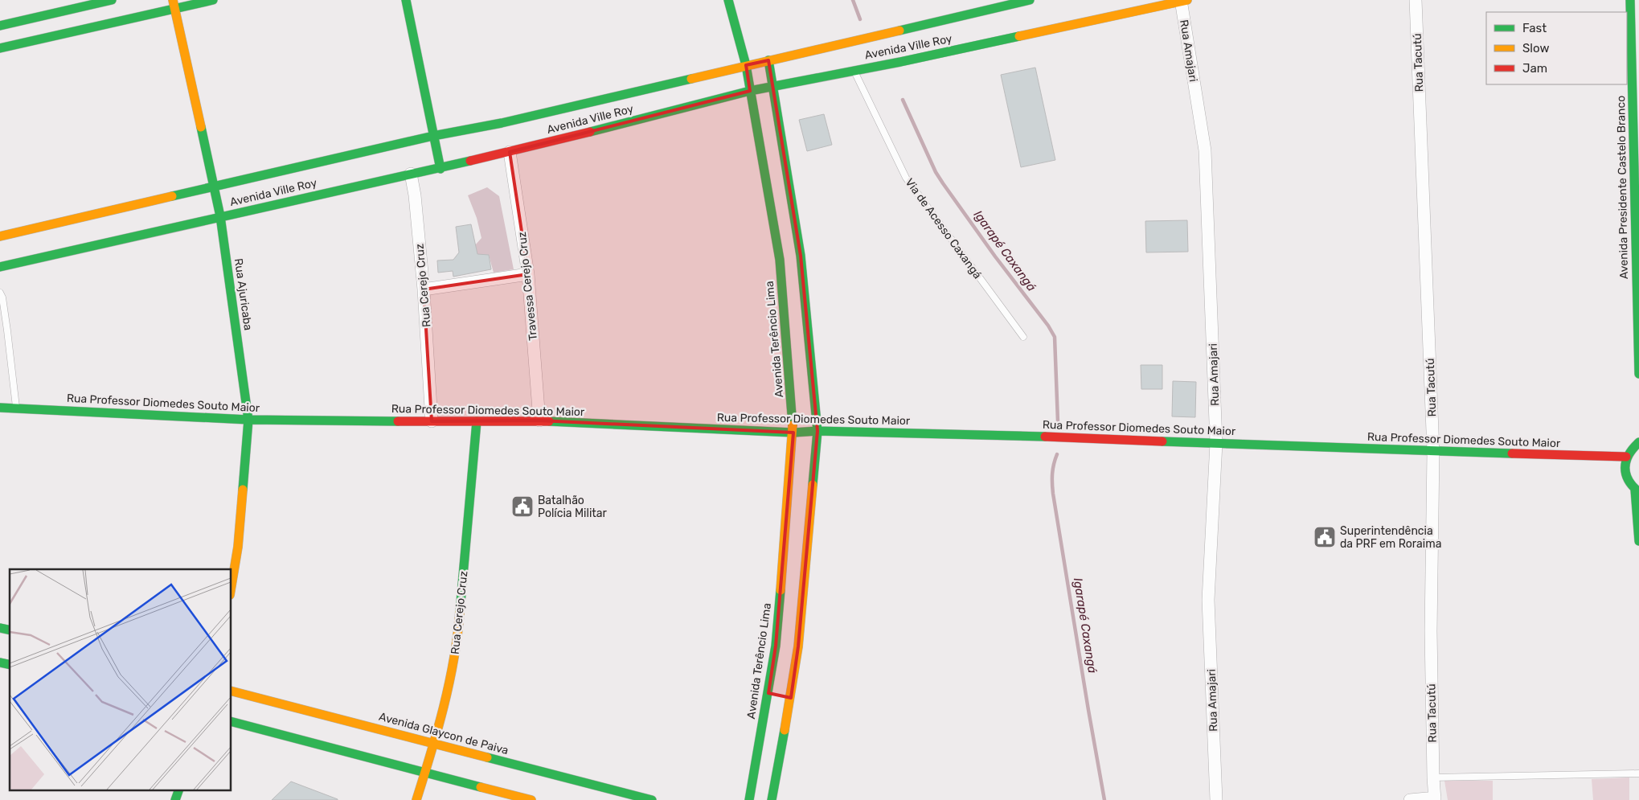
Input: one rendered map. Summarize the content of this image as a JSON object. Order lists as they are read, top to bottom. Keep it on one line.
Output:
{"streets":{"main road":["Avenida Ville Roy","Avenida Presidente Castelo Branco","Rua Cerejo Cruz","Rua Ajuricaba","Avenida Terêncio Lima","Rua Professor Diomedes Souto Maior","Avenida Glaycon de Paiva"],"street":["Rua Amajari","Rua Tacutú","Travessa Cerejo Cruz"],"lane":["Via de Acesso Caxangá"]},"crossings":[["Avenida Ville Roy","Rua Amajari"],["Avenida Ville Roy","Via de Acesso Caxangá"],["Avenida Ville Roy","Rua Cerejo Cruz"],["Avenida Ville Roy","Travessa Cerejo Cruz"],["Avenida Ville Roy","Rua Ajuricaba"],["Avenida Ville Roy","Avenida Terêncio Lima"],["Rua Amajari","Rua Professor Diomedes Souto Maior"],["Rua Tacutú","Rua Professor Diomedes Souto Maior"],["Rua Cerejo Cruz","Rua Professor Diomedes Souto Maior"],["Rua Cerejo Cruz","Avenida Glaycon de Paiva"],["Travessa Cerejo Cruz","Rua Professor Diomedes Souto Maior"],["Rua Ajuricaba","Rua Professor Diomedes Souto Maior"],["Avenida Terêncio Lima","Rua Professor Diomedes Souto Maior"]],"water":["Igarapé Caxangá"],"places":{"public building":["Batalhão Polícia Militar","Superintendência da PRF em Roraima"]},"legend":["Fast","Slow","Jam"]}
